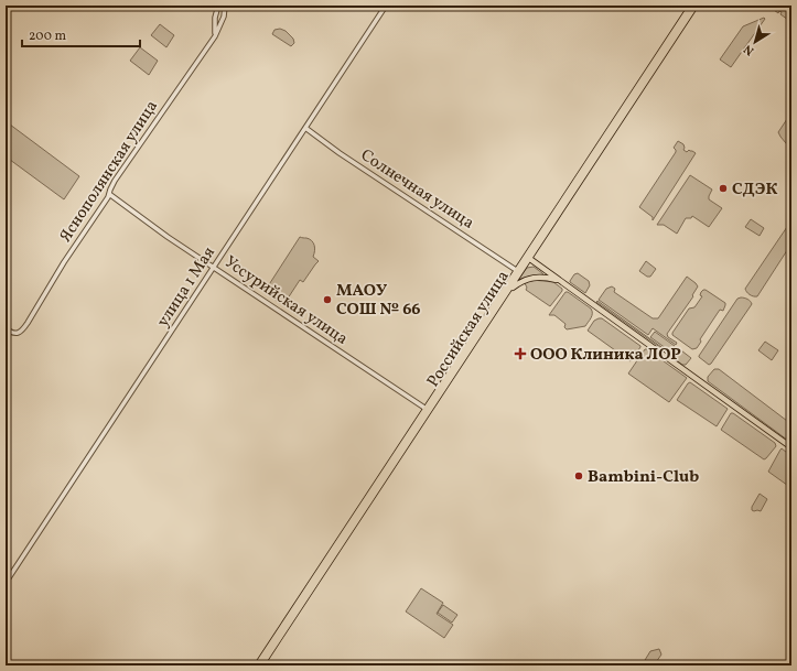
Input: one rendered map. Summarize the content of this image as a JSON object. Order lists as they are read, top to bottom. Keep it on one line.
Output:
{"streets":{"main road":["Российская улица"],"street":["Яснополянская улица","Солнечная улица","улица 1 Мая","Уссурийская улица"]},"crossings":[["Яснополянская улица","Уссурийская улица"],["Солнечная улица","улица 1 Мая"],["Солнечная улица","Российская улица"],["улица 1 Мая","Уссурийская улица"],["Уссурийская улица","Российская улица"]],"places":{"other":["СДЭК","МАОУ СОШ № 66","Bambini-Club"],"health":["ООО Клиника ЛОР"]},"scale_bar":"200 m","north":"bottom left"}
